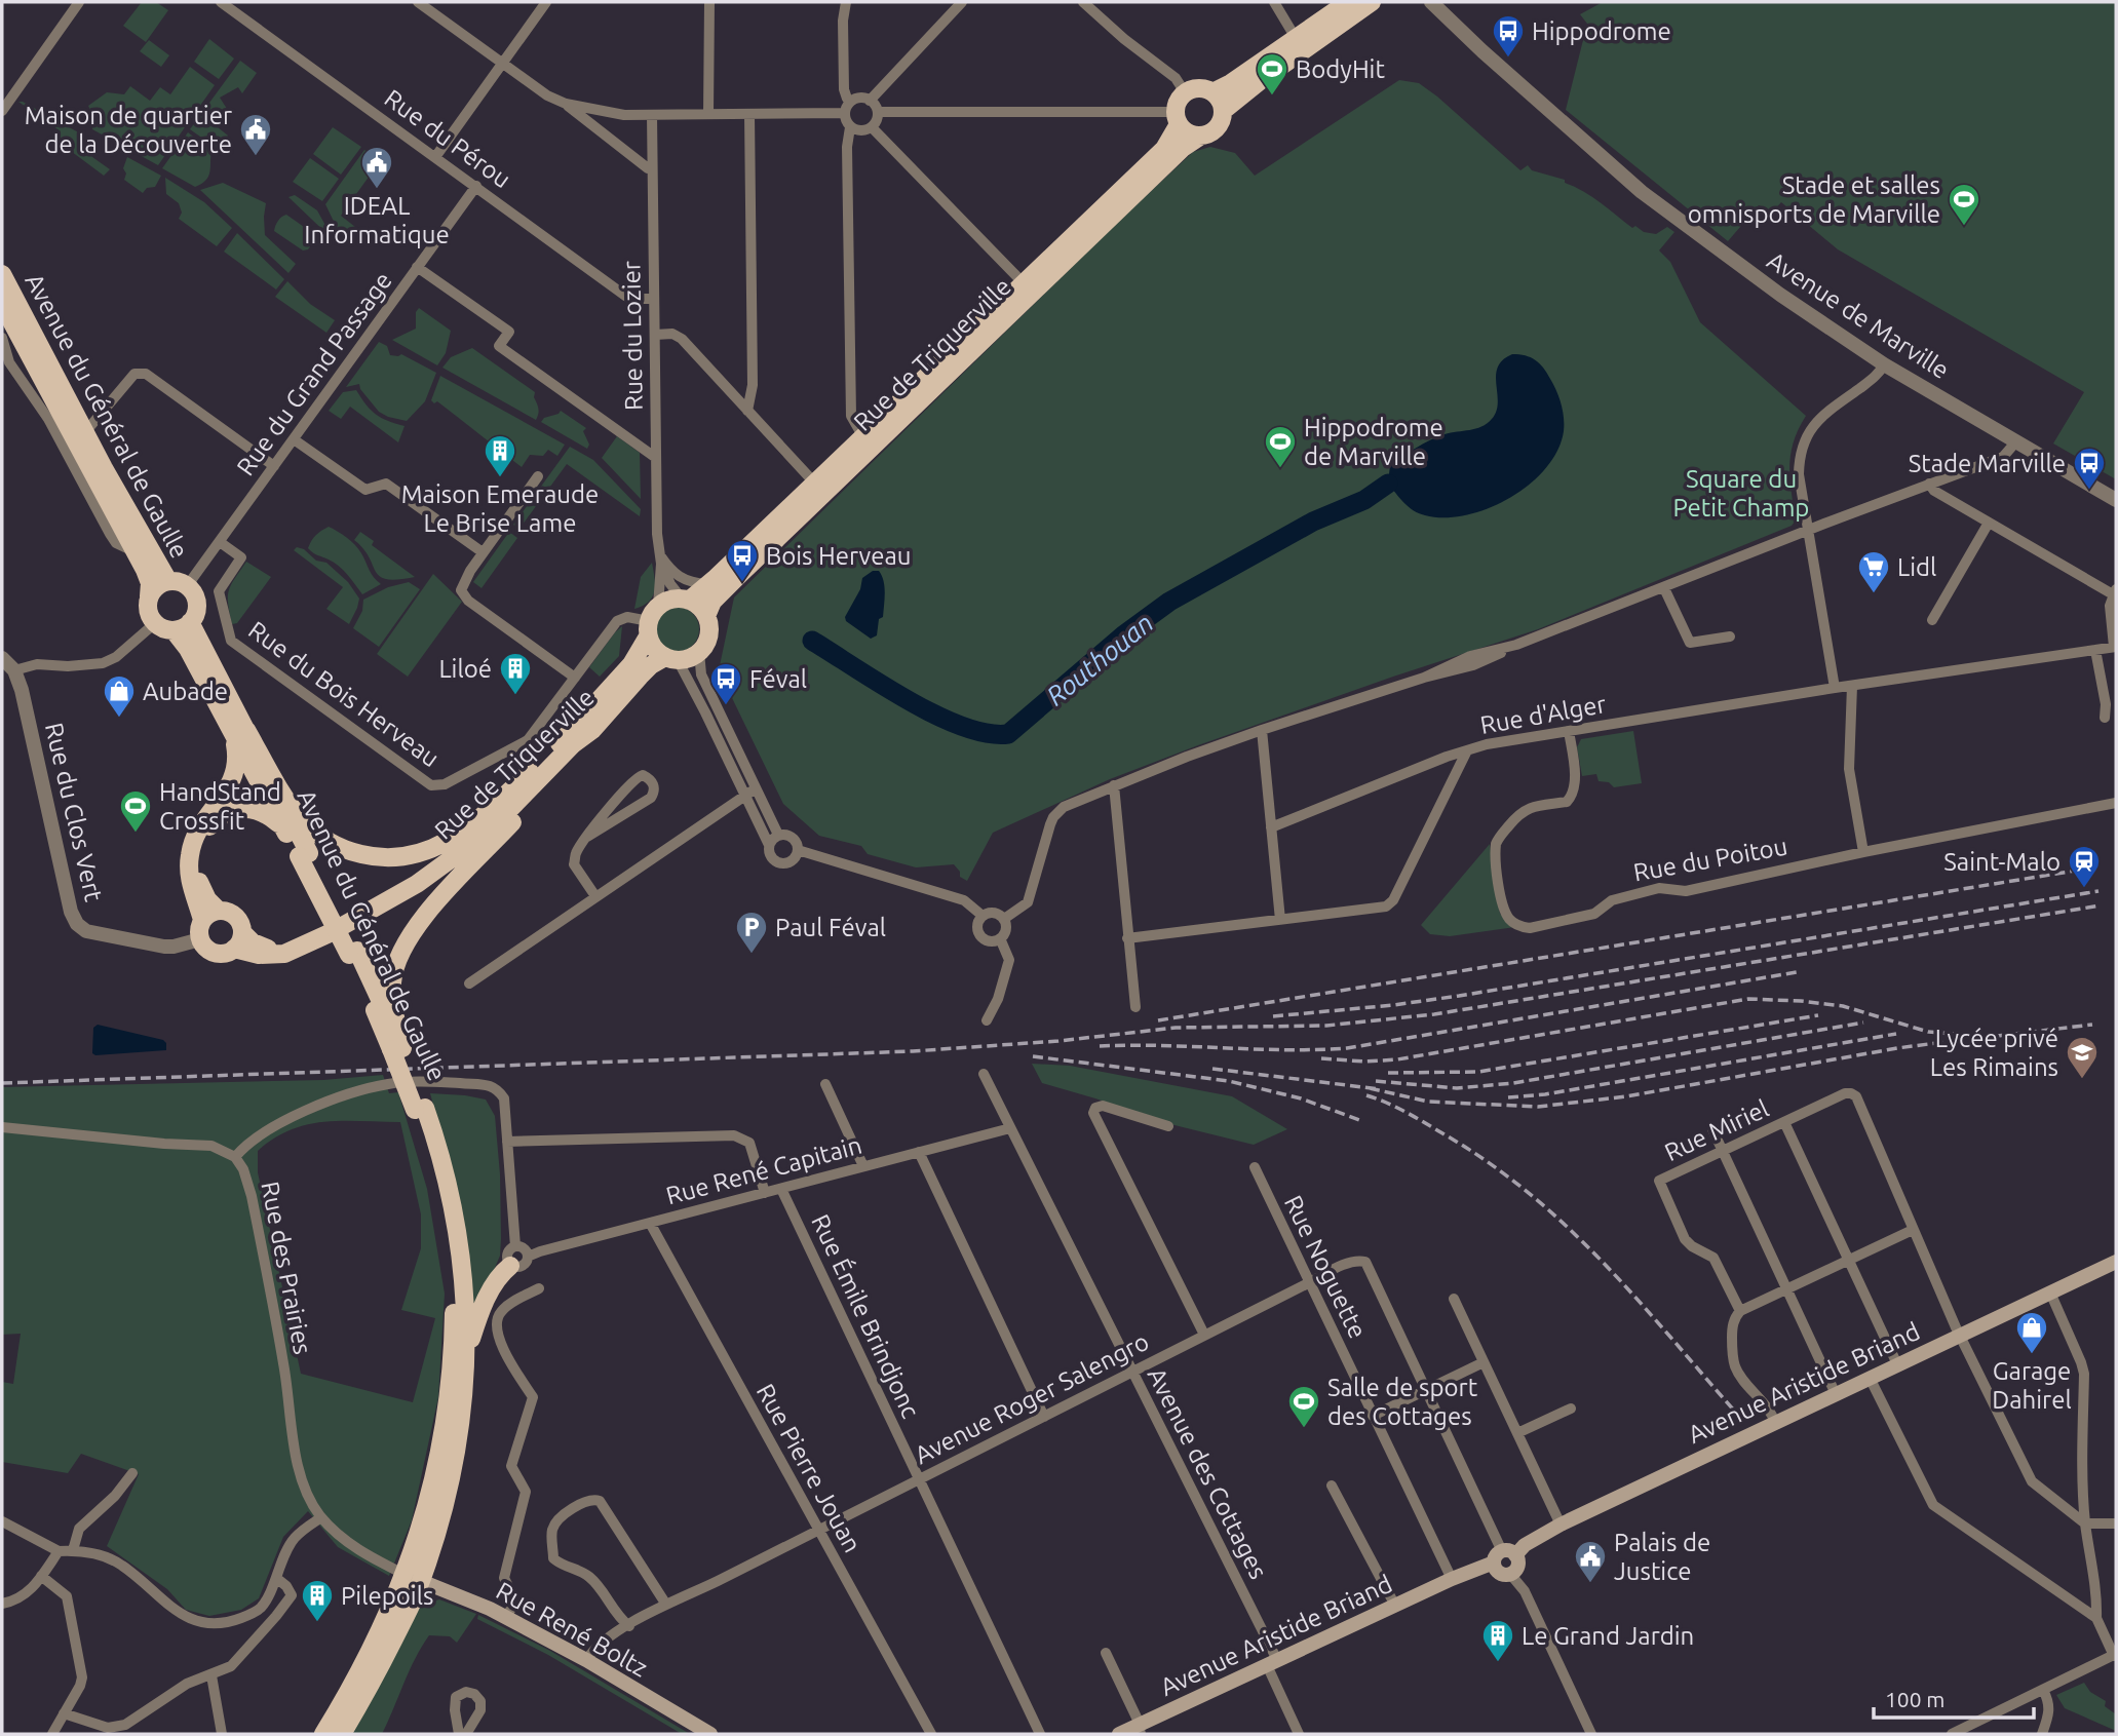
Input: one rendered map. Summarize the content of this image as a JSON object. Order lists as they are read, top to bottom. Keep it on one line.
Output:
{"streets":{"main road":["Rue de Triquerville","Avenue du Général de Gaulle","Avenue Aristide Briand","Rue René Boltz"],"street":["Rue du Pérou","Avenue de Marville","Rue du Lozier","Rue du Grand Passage","Rue du Bois Herveau","Rue d'Alger","Rue du Clos Vert","Rue du Poitou","Rue Miriel","Rue René Capitain","Rue Noguette","Rue des Prairies","Rue Émile Brindjonc","Avenue Roger Salengro","Rue Pierre Jouan","Avenue des Cottages"]},"crossings":[["Rue du Pérou","Rue du Lozier"],["Rue du Pérou","Rue du Grand Passage"],["Rue du Lozier","Rue de Triquerville"],["Rue du Lozier","Rue du Bois Herveau"],["Rue de Triquerville","Rue du Bois Herveau"],["Rue de Triquerville","Rue du Clos Vert"],["Rue du Grand Passage","Avenue du Général de Gaulle"],["Rue du Grand Passage","Rue du Bois Herveau"],["Avenue du Général de Gaulle","Rue des Prairies"],["Avenue du Général de Gaulle","Rue René Boltz"],["Rue d'Alger","Rue du Poitou"],["Rue René Capitain","Rue Émile Brindjonc"],["Rue René Capitain","Rue Pierre Jouan"],["Rue René Capitain","Avenue des Cottages"],["Rue Noguette","Avenue Aristide Briand"],["Rue Noguette","Avenue Roger Salengro"],["Rue des Prairies","Rue René Boltz"],["Rue Émile Brindjonc","Avenue Roger Salengro"],["Avenue Aristide Briand","Avenue des Cottages"],["Avenue Roger Salengro","Rue Pierre Jouan"],["Avenue Roger Salengro","Avenue des Cottages"],["Avenue Roger Salengro","Rue René Boltz"]],"water":["Routhouan"],"parks":["Square du Petit Champ"],"places":{"bus stop":["Hippodrome","Stade Marville","Bois Herveau","Féval"],"sports":["BodyHit","Stade et salles omnisports de Marville","Hippodrome de Marville","HandStand Crossfit","Salle de sport des Cottages"],"public building":["Maison de quartier de la Découverte","IDEAL Informatique","Palais de Justice"],"building":["Maison Emeraude Le Brise Lame","Liloé","Pilepoils","Le Grand Jardin"],"supermarket":["Lidl"],"shop":["Aubade","Garage Dahirel"],"station":["Saint-Malo"],"parking":["Paul Féval"],"school or university":["Lycée privé Les Rimains"]},"scale_bar":"100 m"}
